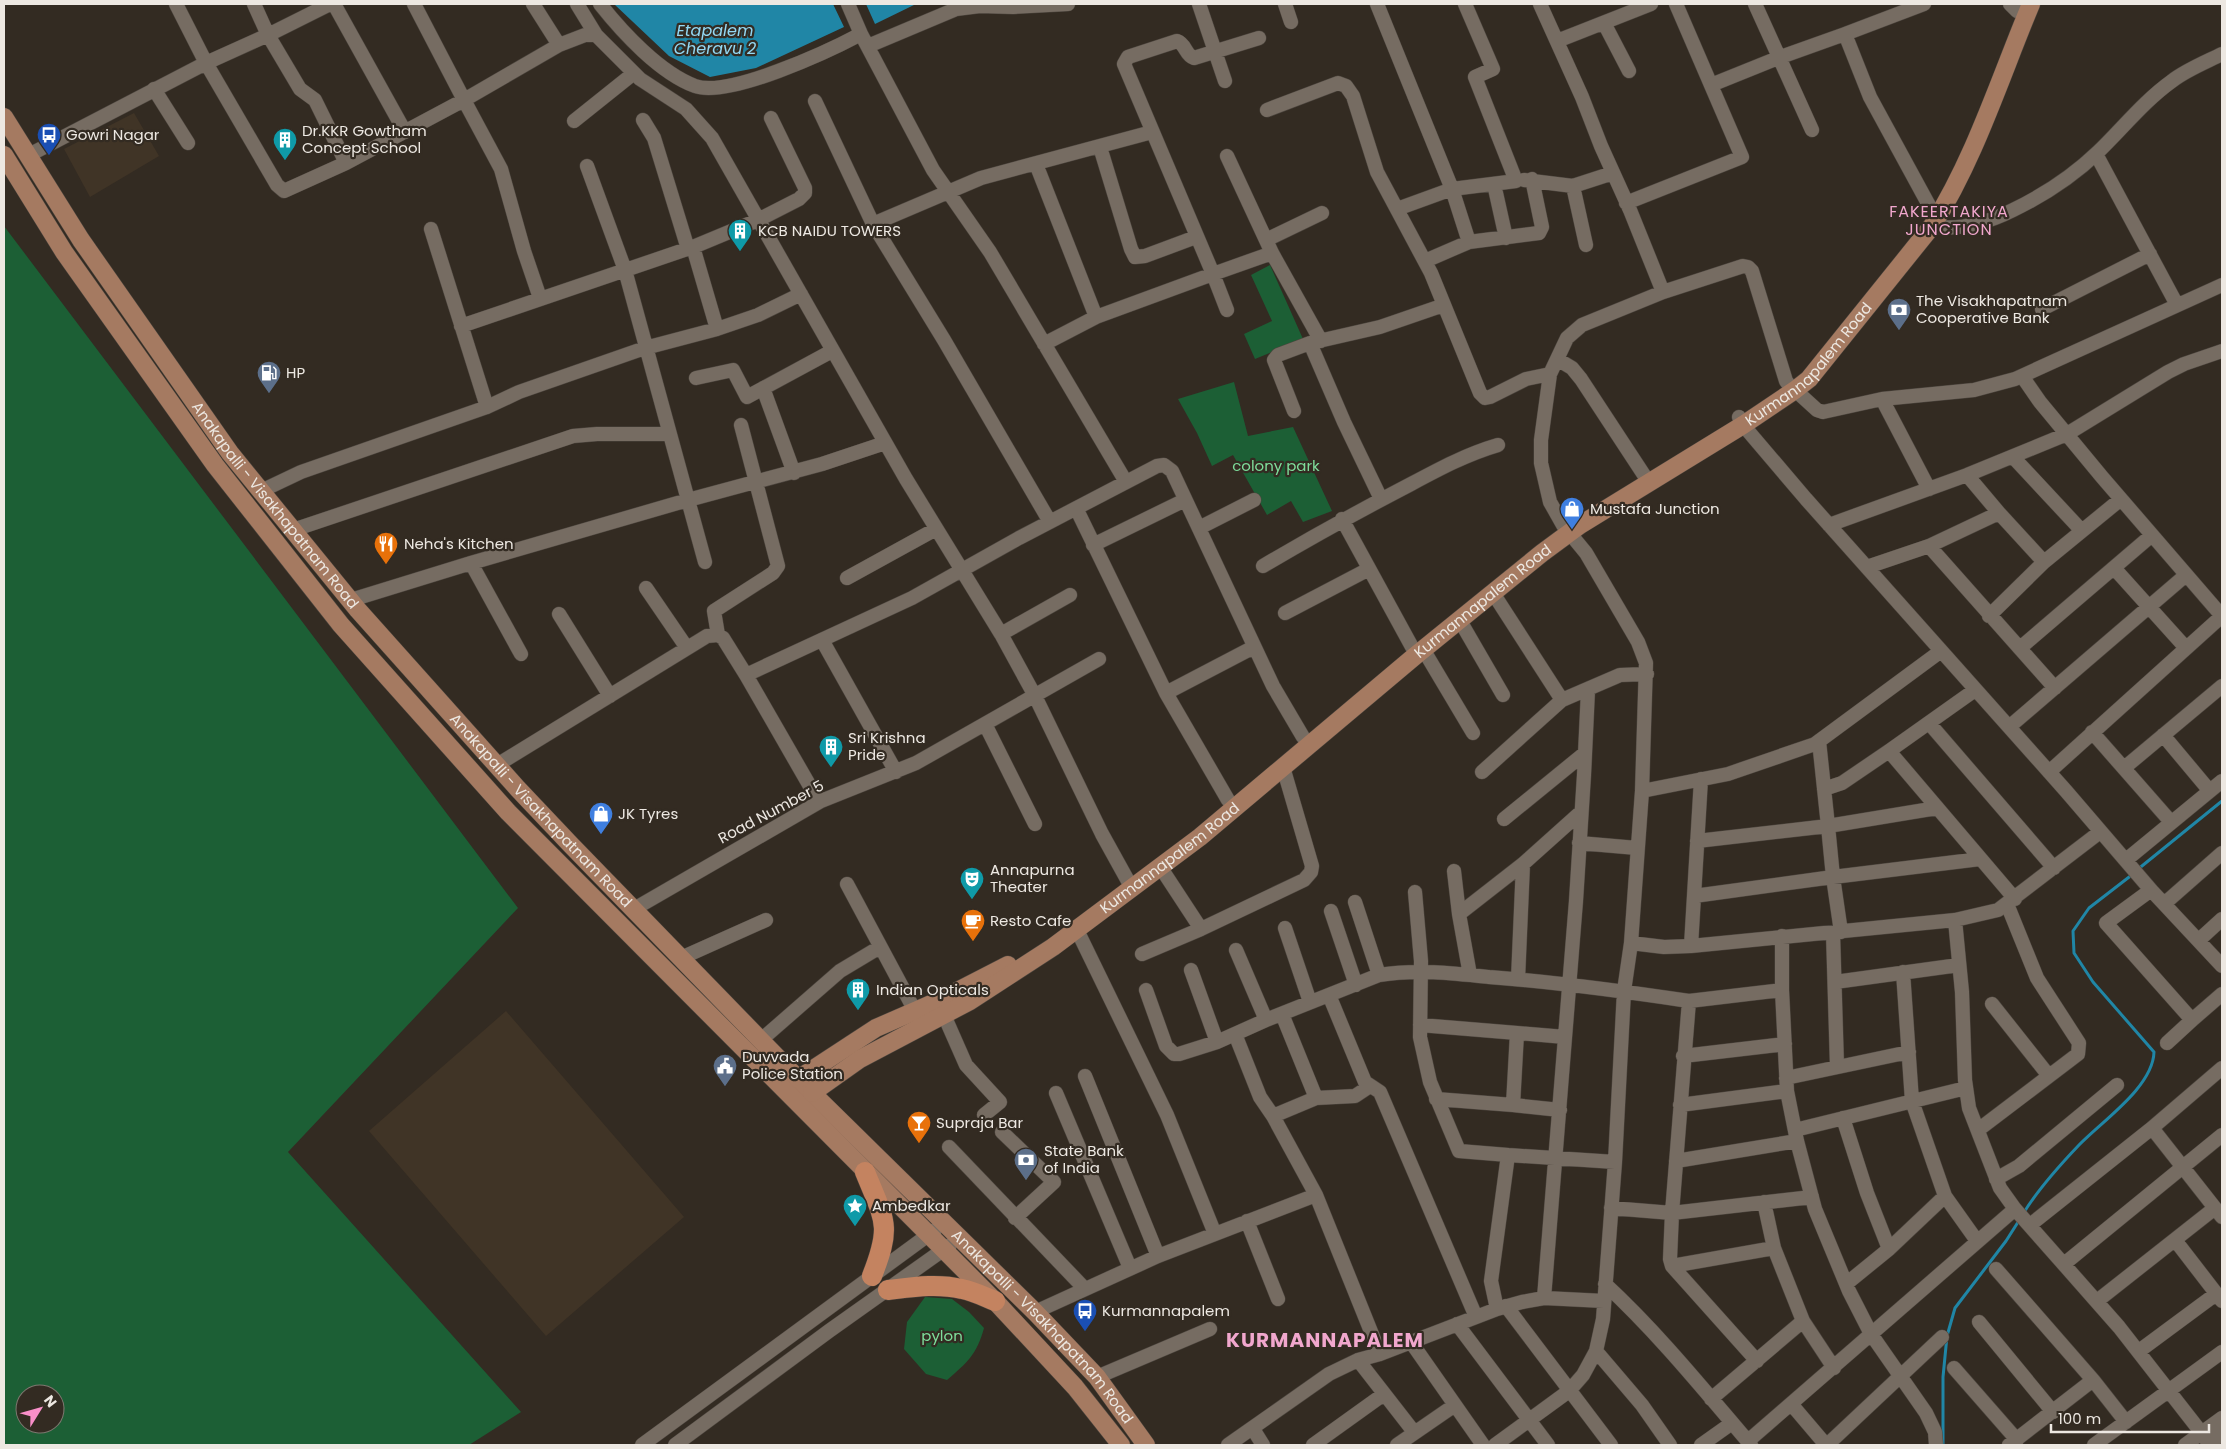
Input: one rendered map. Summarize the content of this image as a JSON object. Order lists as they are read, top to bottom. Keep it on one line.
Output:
{"streets":{"main road":["Kurmannapalem Road","Anakapalli - Visakhapatnam Road"],"street":["Road Number 5"]},"crossings":[["Kurmannapalem Road","Anakapalli - Visakhapatnam Road"],["Anakapalli - Visakhapatnam Road","Road Number 5"]],"districts":["FAKEERTAKIYA JUNCTION","KURMANNAPALEM"],"water":["Etapalem Cheravu 2"],"parks":["colony park","pylon"],"places":{"bus stop":["Gowri Nagar","Kurmannapalem"],"building":["Dr.KKR Gowtham Concept School","KCB NAIDU TOWERS","Sri Krishna Pride","Indian Opticals"],"bank":["The Visakhapatnam Cooperative Bank","State Bank of India"],"fuel station":["HP"],"shop":["Mustafa Junction","JK Tyres"],"restaurant":["Neha's Kitchen"],"theatre":["Annapurna Theater"],"cafe":["Resto Cafe"],"public building":["Duvvada Police Station"],"bar":["Supraja Bar"],"place":["Ambedkar"]},"scale_bar":"100 m","north":"top right"}
